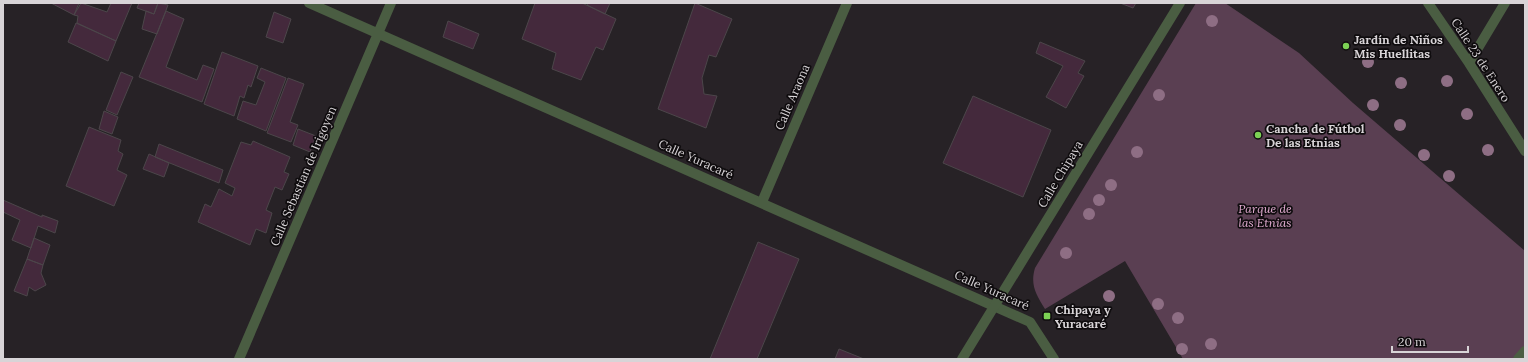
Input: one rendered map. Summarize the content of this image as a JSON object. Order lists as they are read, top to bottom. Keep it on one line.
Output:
{"streets":{"street":["Calle 23 de Enero","Calle Araona","Calle Yuracaré","Calle Chipaya","Calle Sebastian de Irigoyen"]},"crossings":[["Calle Araona","Calle Yuracaré"],["Calle Yuracaré","Calle Chipaya"],["Calle Yuracaré","Calle Sebastian de Irigoyen"]],"parks":["Parque de las Etnias"],"places":{"other":["Jardín de Niños Mis Huellitas","Cancha de Fútbol De las Etnias"],"transit":["Chipaya y Yuracaré"]},"scale_bar":"20 m"}
